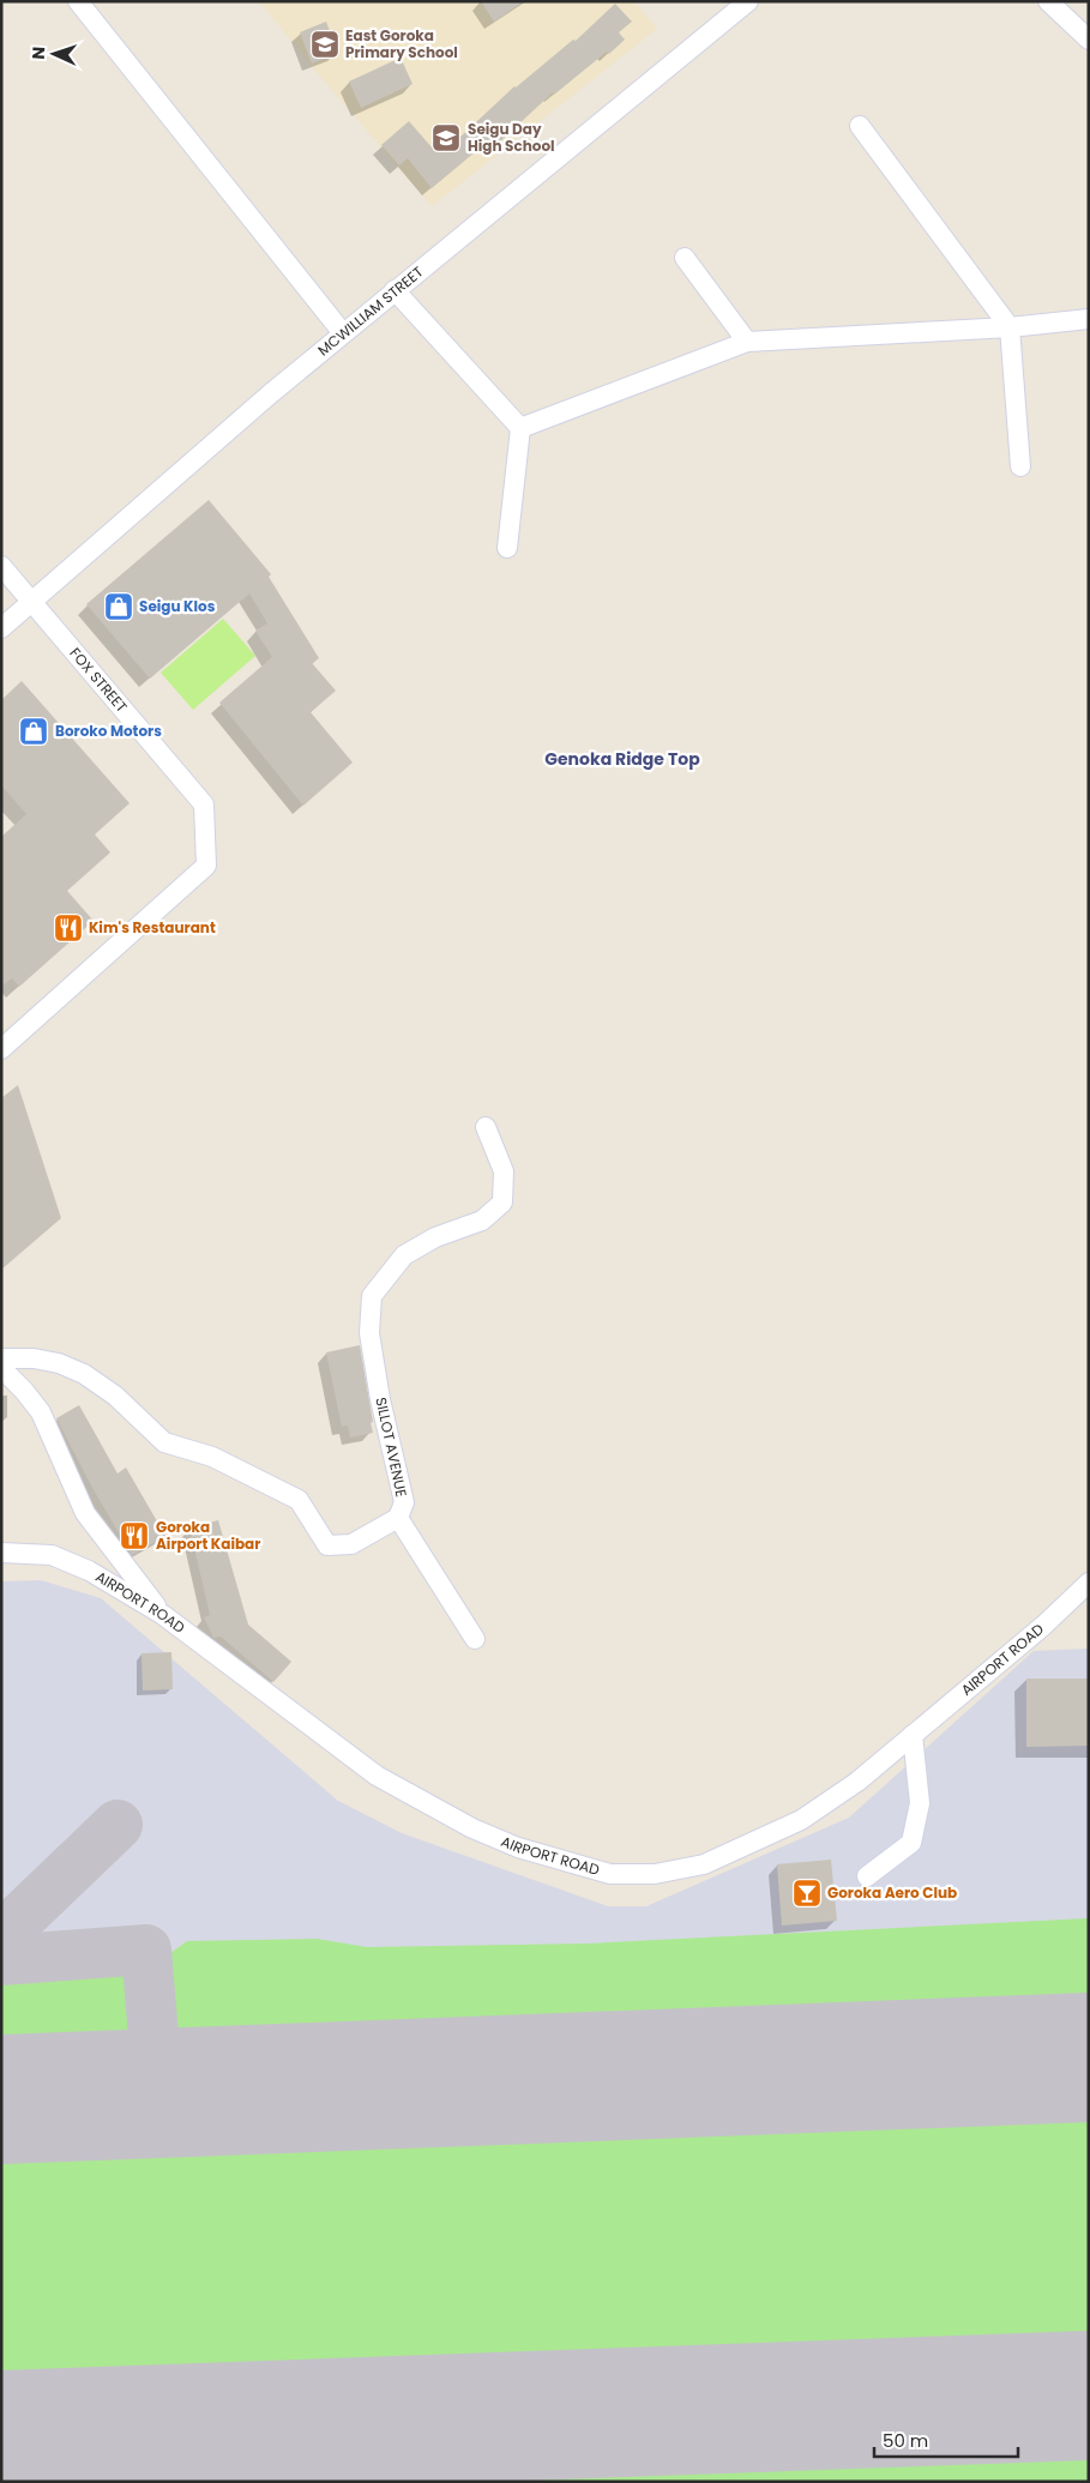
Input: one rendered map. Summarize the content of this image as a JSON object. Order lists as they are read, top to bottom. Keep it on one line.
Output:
{"streets":{"street":["MCWILLIAM STREET","FOX STREET","SILLOT AVENUE","AIRPORT ROAD"]},"crossings":[["MCWILLIAM STREET","FOX STREET"]],"districts":["Genoka Ridge Top"],"places":{"school or university":["East Goroka Primary School","Seigu Day High School"],"shop":["Seigu Klos","Boroko Motors"],"restaurant":["Kim's Restaurant","Goroka Airport Kaibar"],"bar":["Goroka Aero Club"]},"scale_bar":"50 m","north":"left"}
